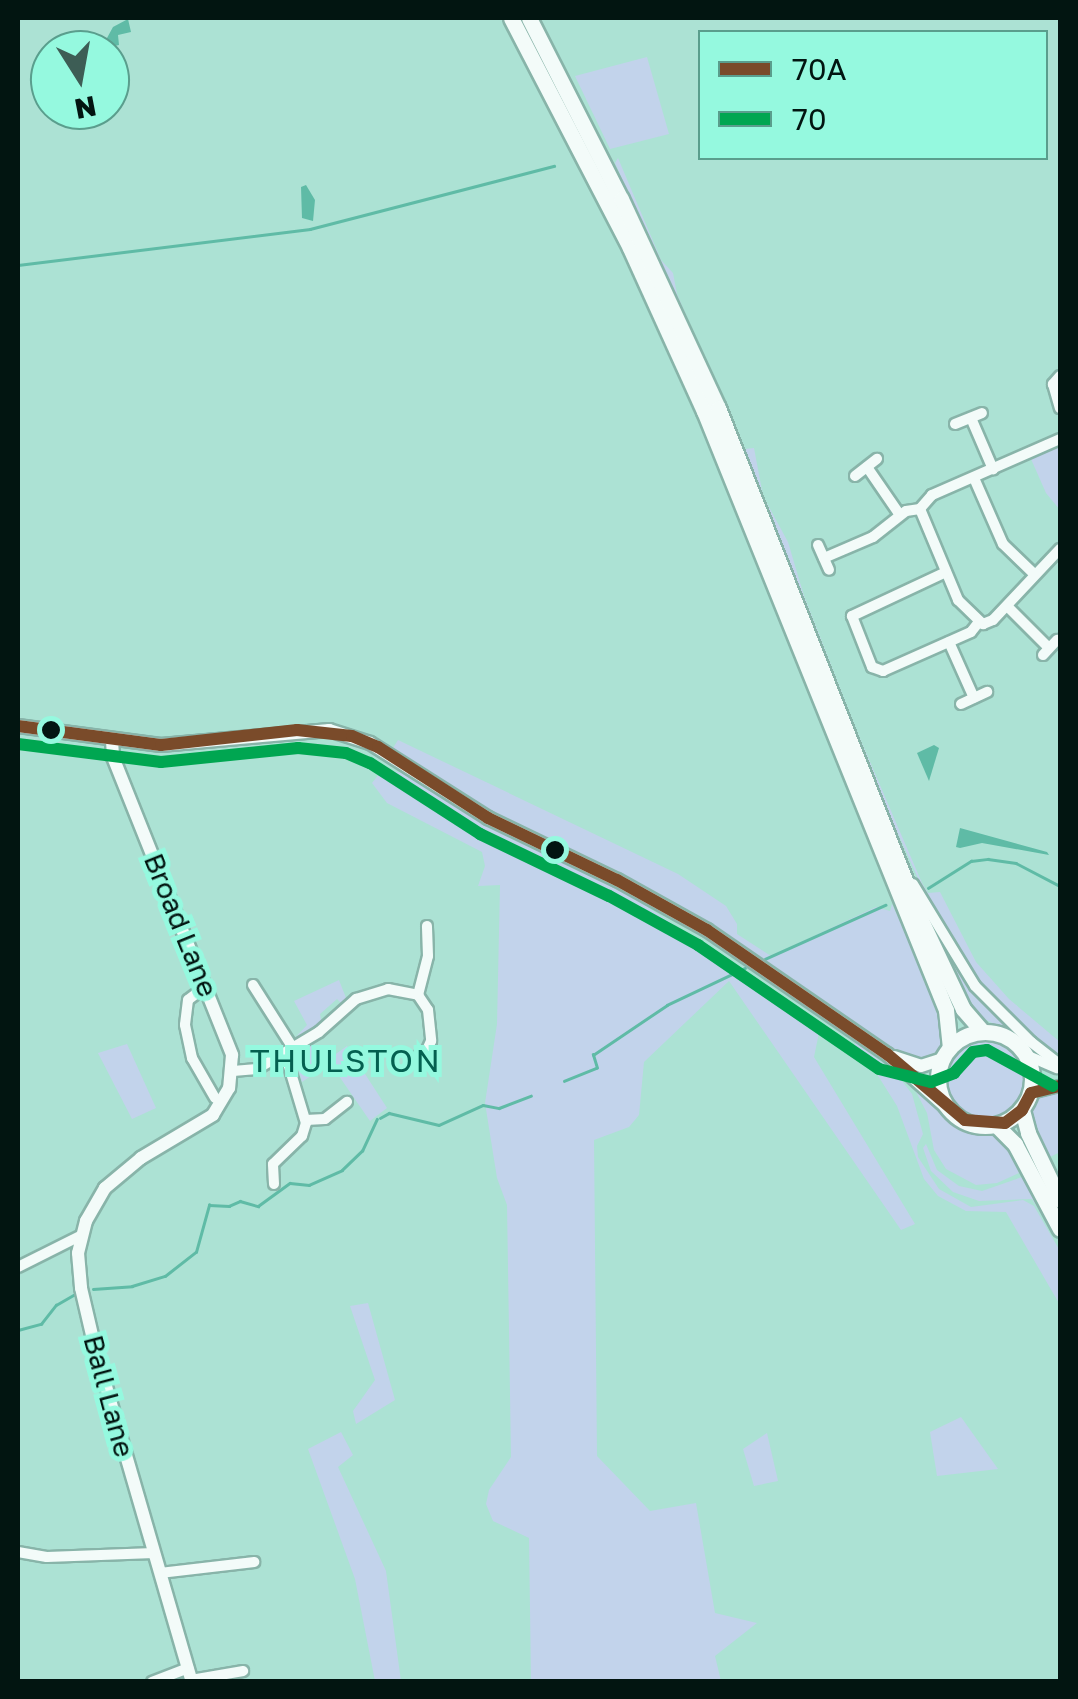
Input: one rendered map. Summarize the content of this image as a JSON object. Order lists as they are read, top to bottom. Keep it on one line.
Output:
{"streets":{"main road":["Broad Lane","Ball Lane"]},"districts":["THULSTON"],"lines":["transit line 70A","transit line 70"],"legend":["70A","70"],"north":"bottom"}
